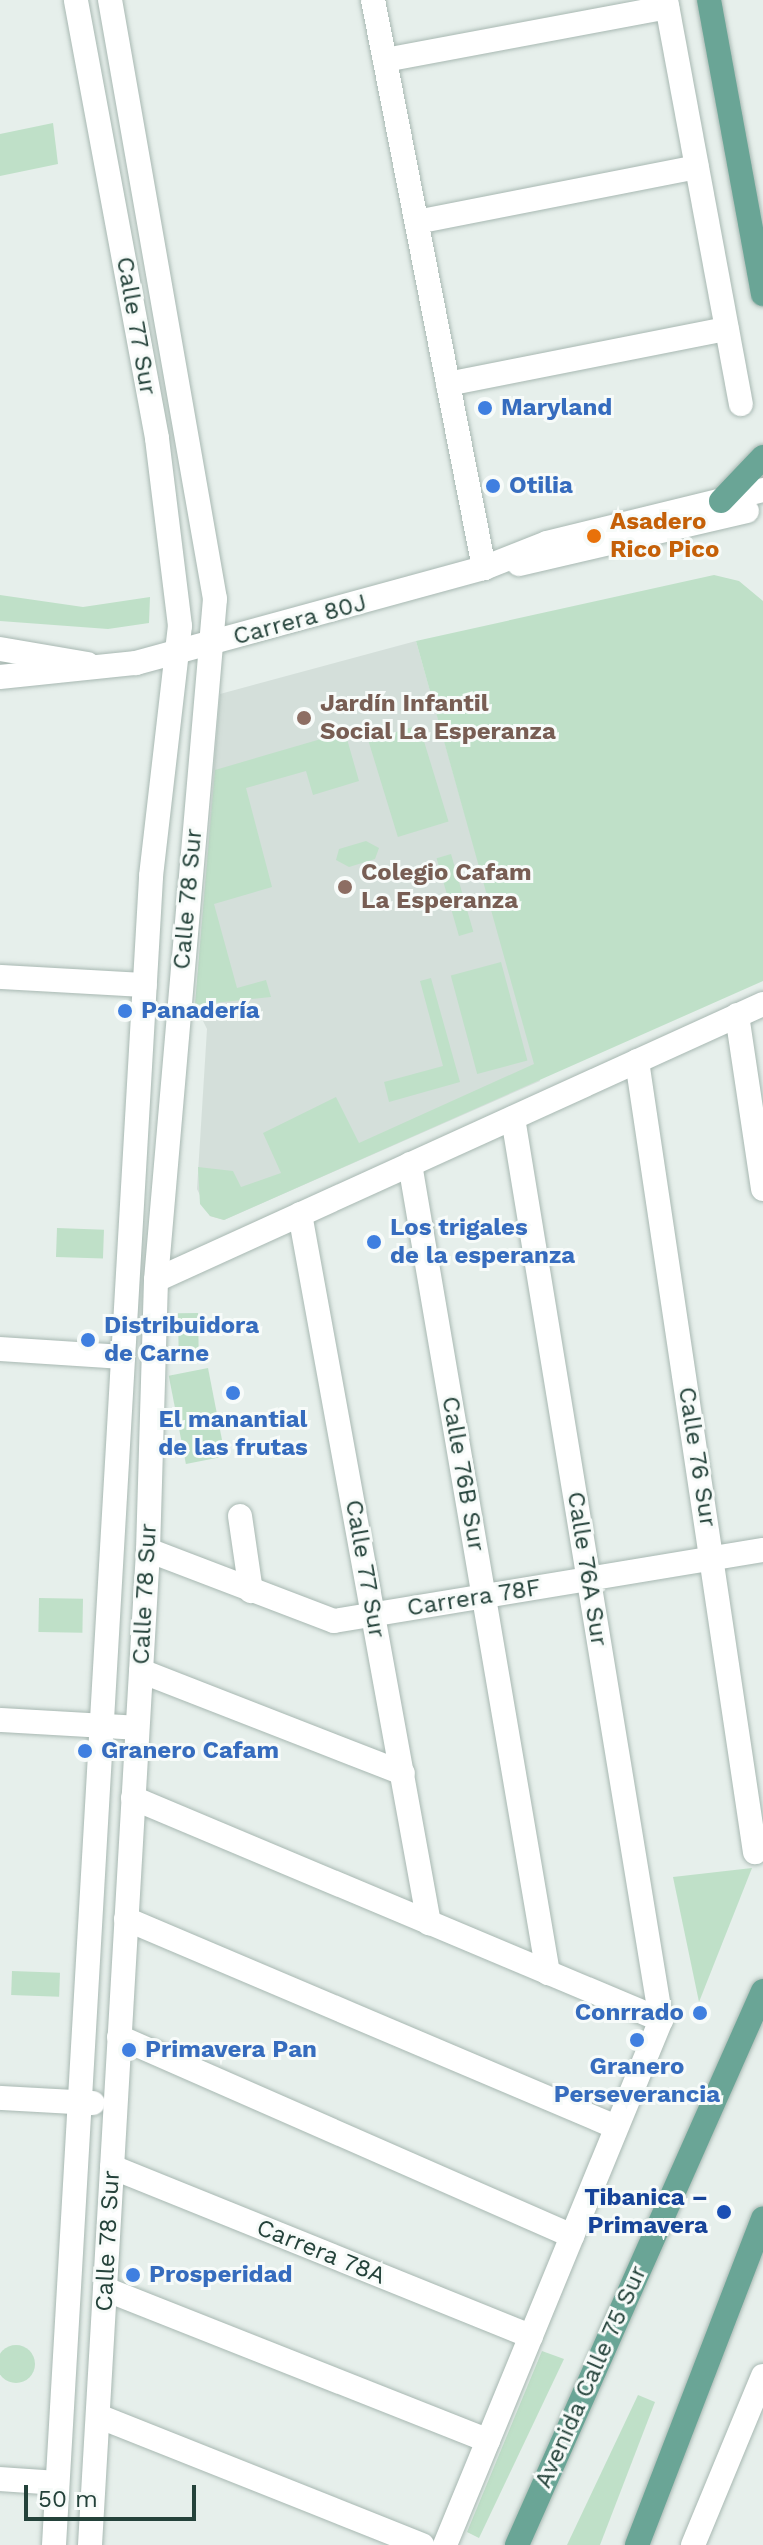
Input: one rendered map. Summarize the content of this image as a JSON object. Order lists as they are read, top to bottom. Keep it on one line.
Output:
{"streets":{"main road":["Avenida Calle 75 Sur"],"street":["Calle 77 Sur","Carrera 80J","Calle 78 Sur","Calle 76 Sur","Calle 76B Sur","Calle 76A Sur","Carrera 78F","Carrera 78A"]},"crossings":[["Calle 77 Sur","Carrera 80J"],["Calle 77 Sur","Calle 78 Sur"],["Calle 77 Sur","Carrera 78F"],["Carrera 80J","Calle 78 Sur"],["Calle 78 Sur","Carrera 78F"],["Calle 78 Sur","Carrera 78A"],["Calle 76 Sur","Carrera 78F"],["Calle 76B Sur","Carrera 78F"],["Calle 76A Sur","Carrera 78F"]],"places":["Maryland","Otilia","Asadero Rico Pico","Jardín Infantil Social La Esperanza","Colegio Cafam La Esperanza","Panadería","Los trigales de la esperanza","Distribuidora de Carne","El manantial de las frutas","Granero Cafam","Conrrado","Granero Perseverancia","Primavera Pan","Tibanica – Primavera","Prosperidad"],"scale_bar":"50 m"}
